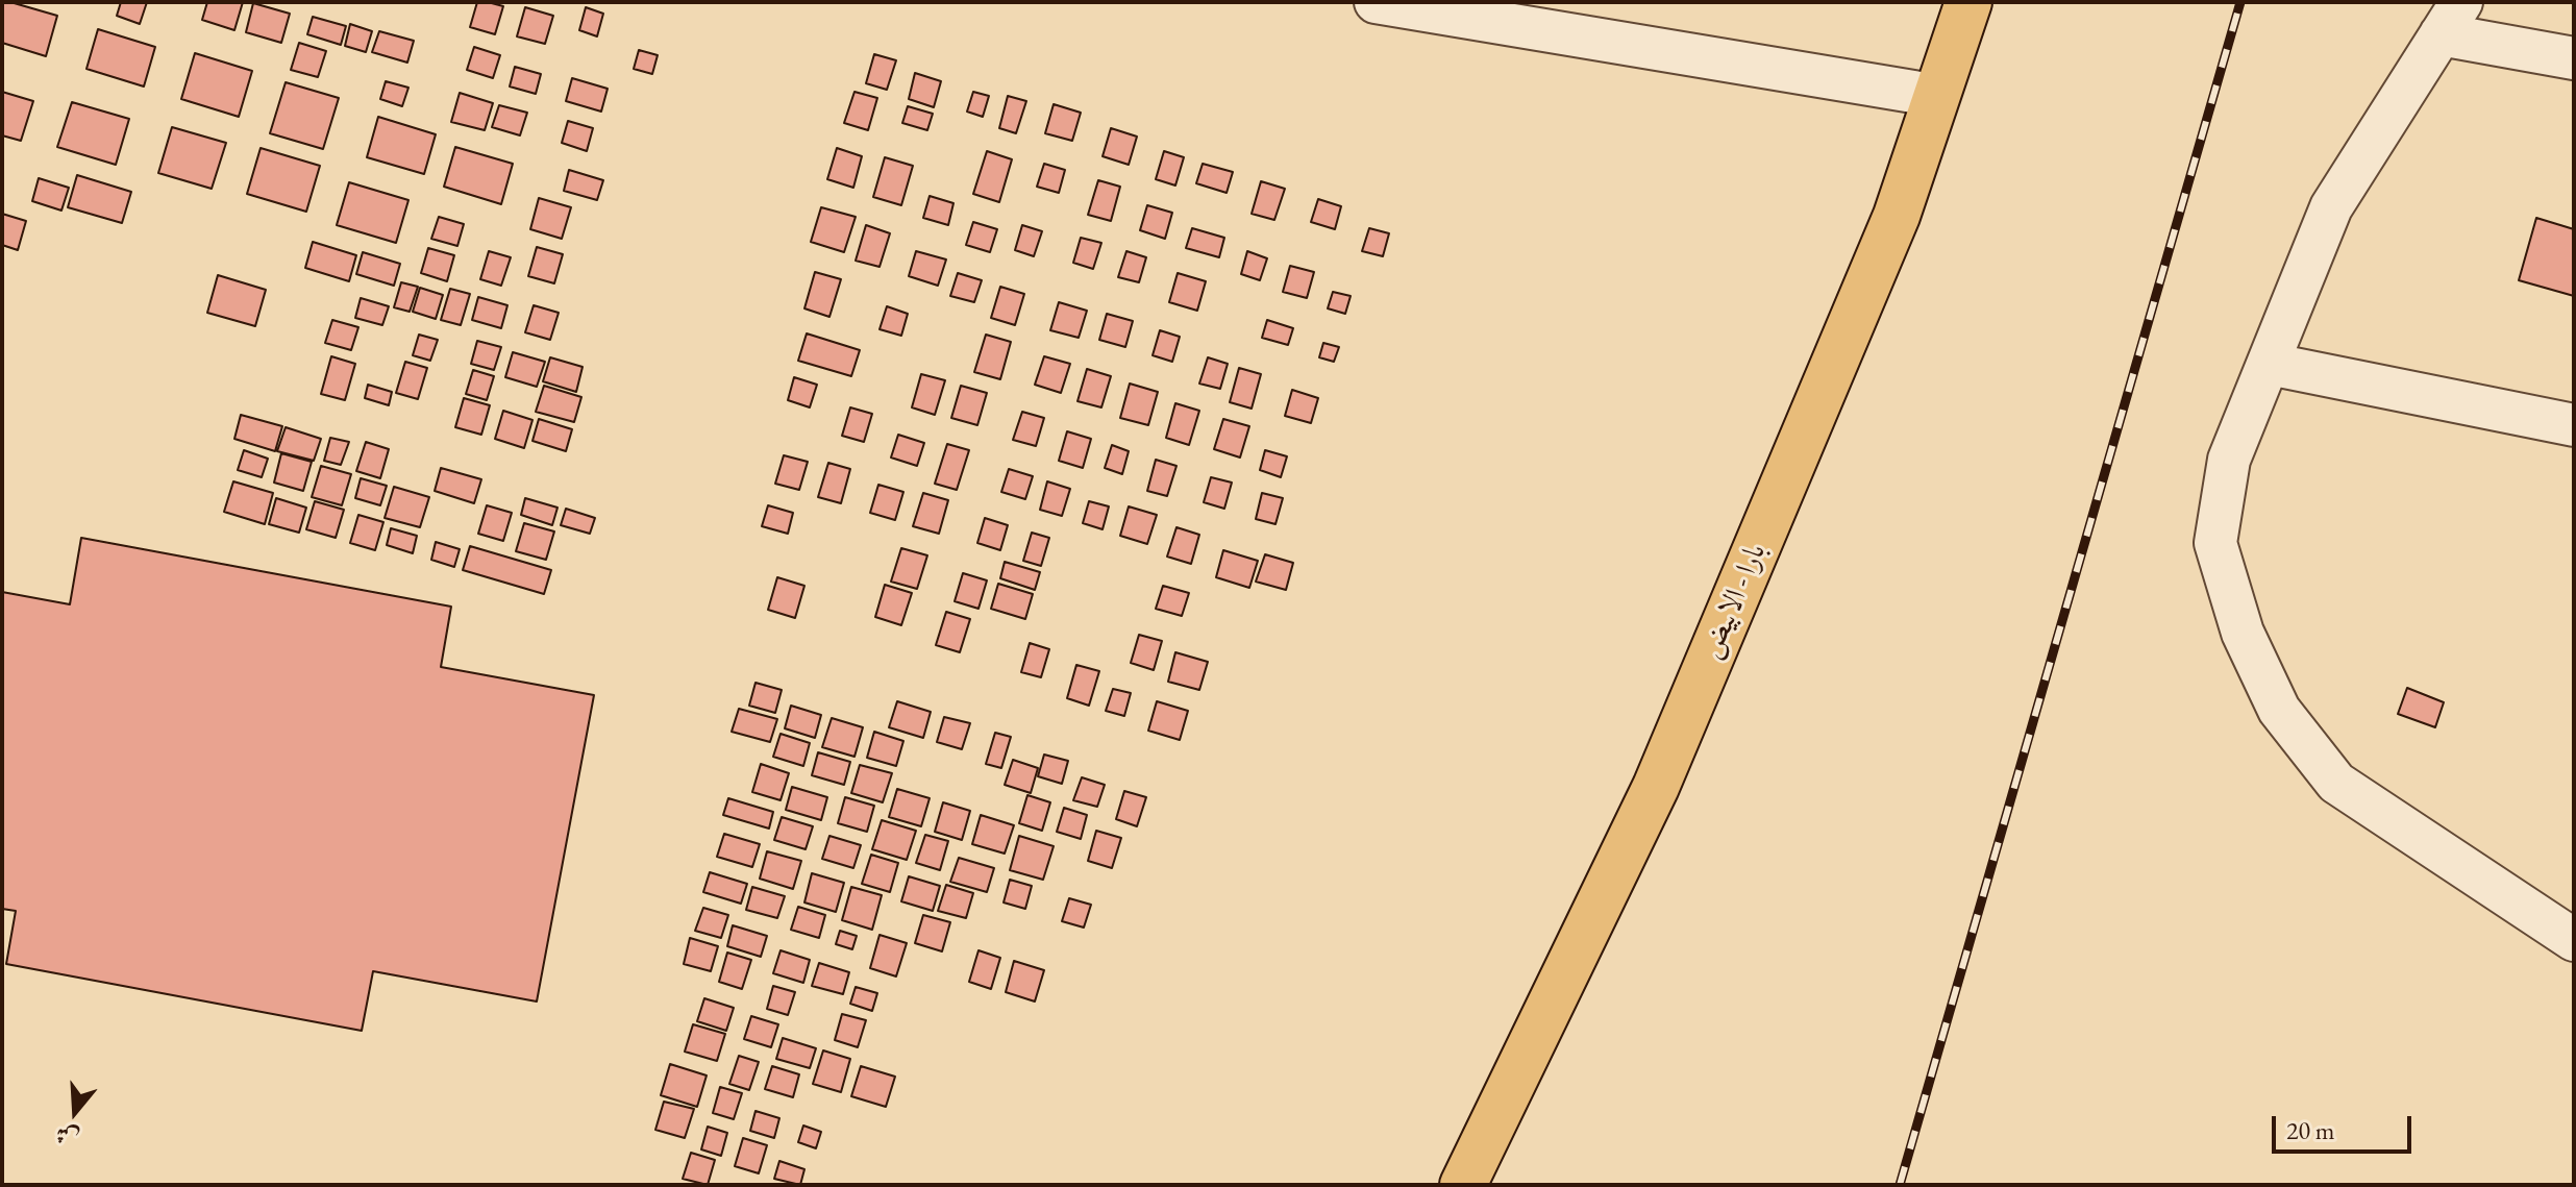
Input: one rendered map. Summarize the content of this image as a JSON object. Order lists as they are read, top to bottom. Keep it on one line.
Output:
{"streets":{"main road":["بارا - الابيض"]},"scale_bar":"20 m","north":"bottom"}
